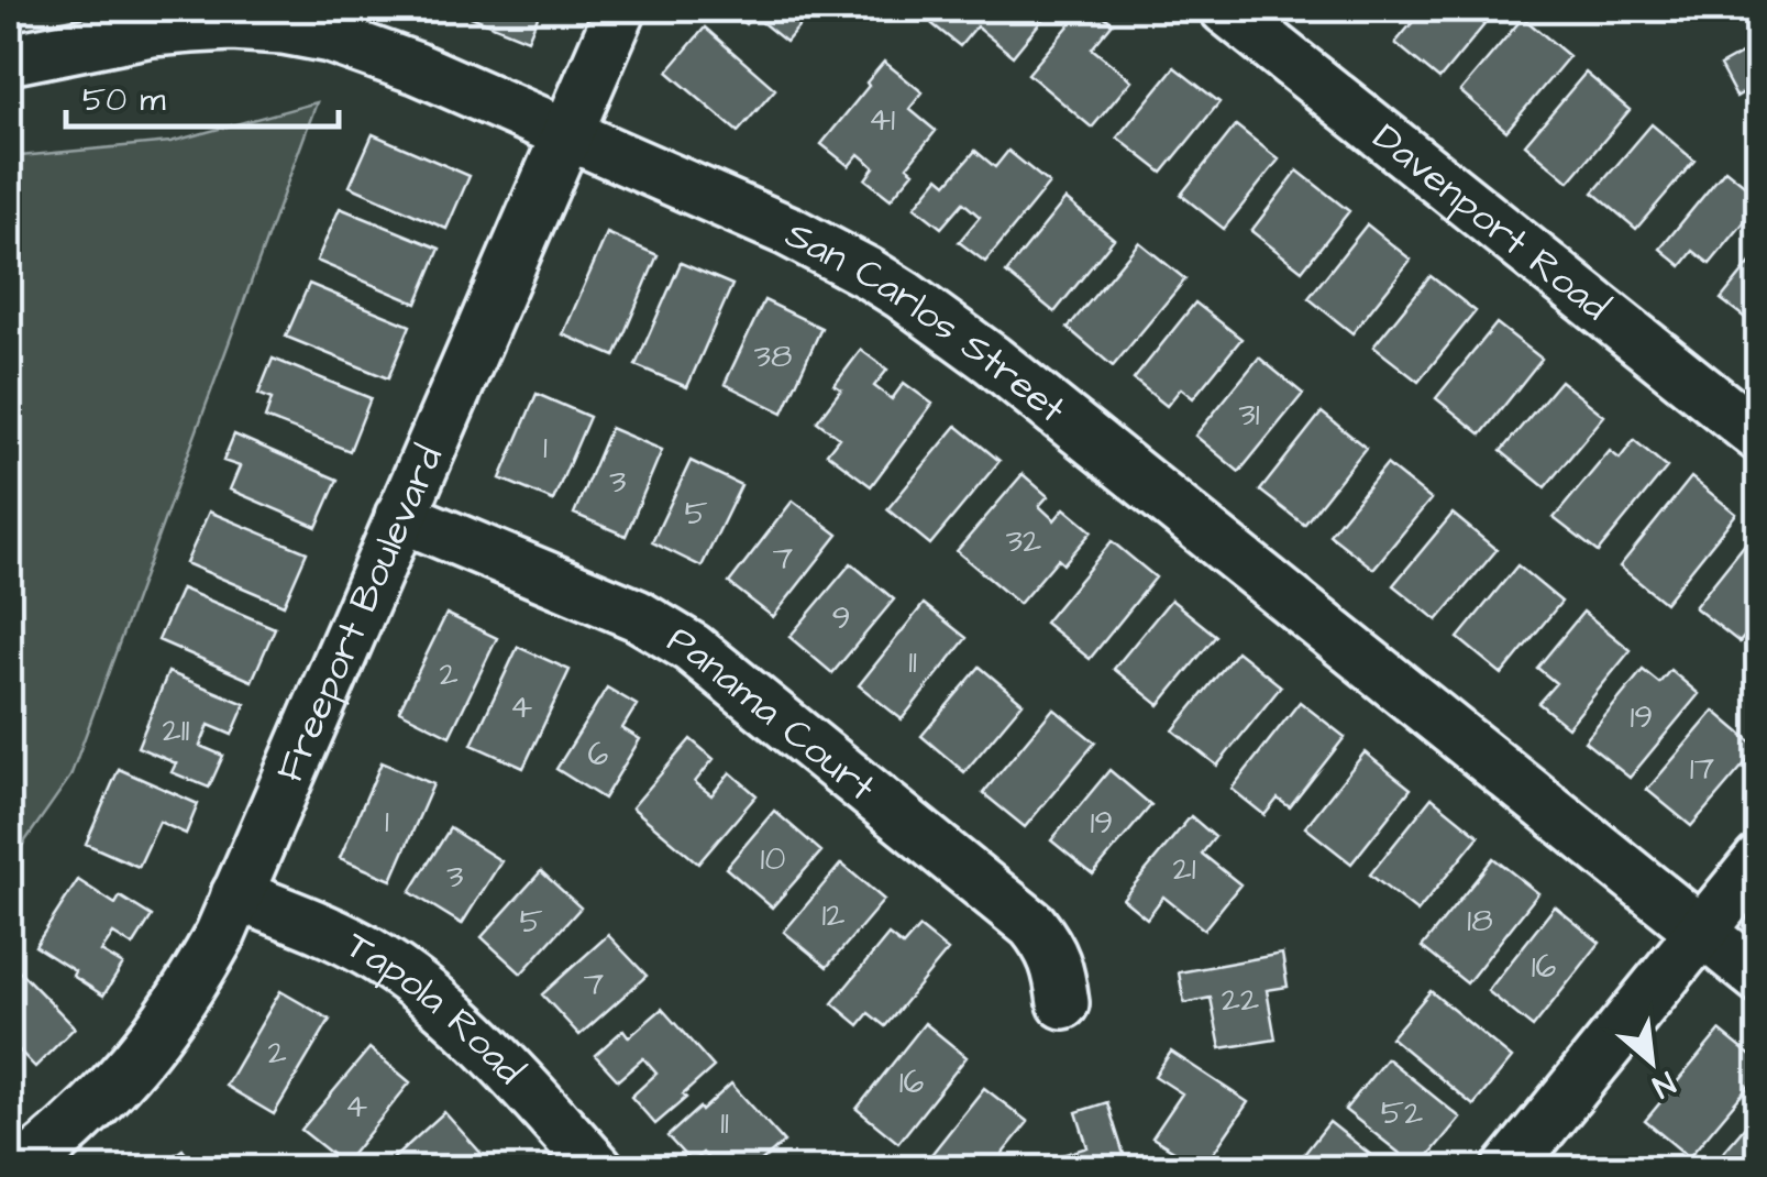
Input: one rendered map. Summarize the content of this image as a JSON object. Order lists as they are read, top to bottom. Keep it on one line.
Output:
{"streets":{"street":["Davenport Road","San Carlos Street","Freeport Boulevard","Panama Court","Tapola Road"]},"crossings":[["San Carlos Street","Freeport Boulevard"],["Freeport Boulevard","Panama Court"],["Freeport Boulevard","Tapola Road"]],"house_numbers":["41","38","31","1","3","5","32","7","9","11","2","4","19","211","6","17","1","19","10","21","3","12","18","5","16","7","22","2","16","4","52","11"],"scale_bar":"50 m","north":"bottom right"}
